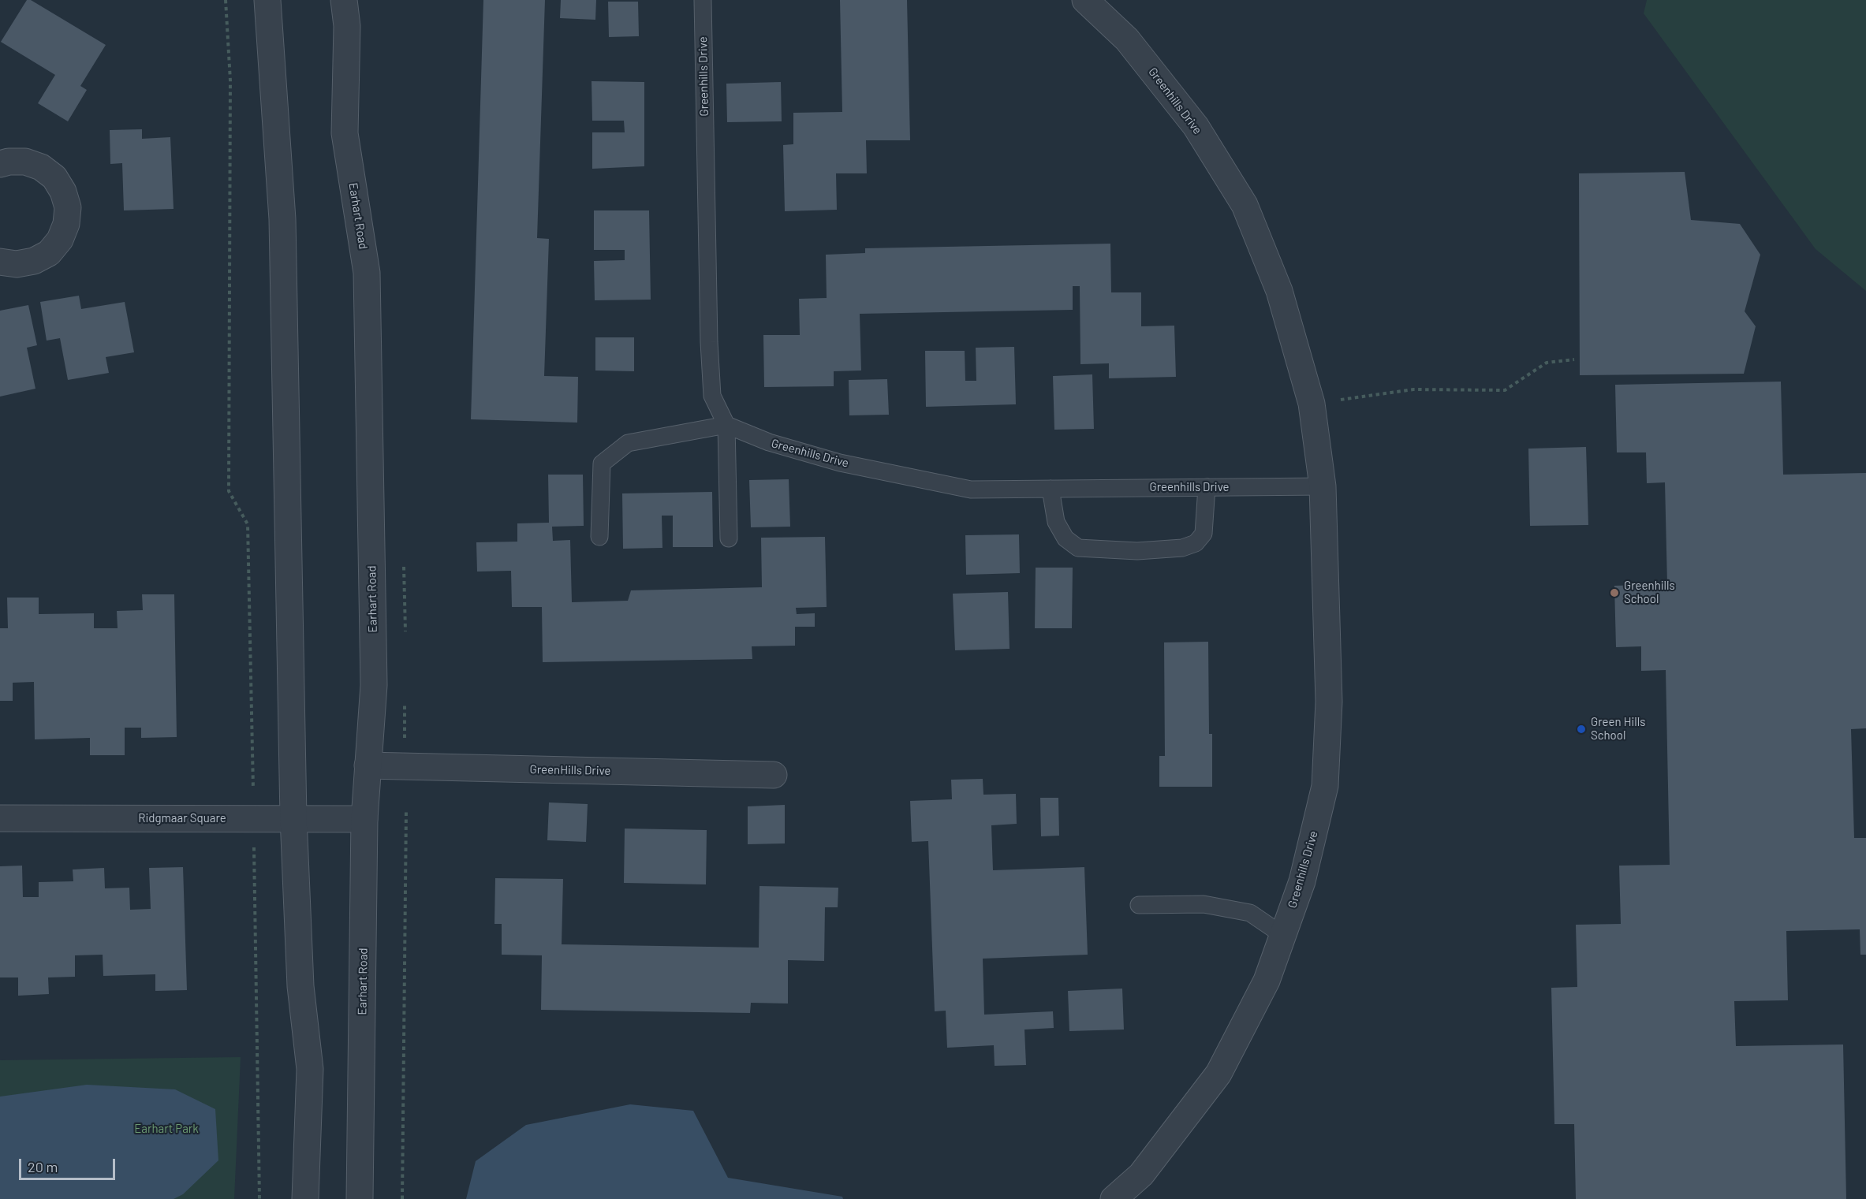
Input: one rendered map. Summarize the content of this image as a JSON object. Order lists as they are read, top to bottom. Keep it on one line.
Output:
{"streets":{"street":["Greenhills Drive","Earhart Road","GreenHills Drive","Ridgmaar Square"]},"crossings":[["Earhart Road","GreenHills Drive"],["Earhart Road","Ridgmaar Square"]],"parks":["Earhart Park"],"places":["Greenhills School","Green Hills School"],"scale_bar":"20 m"}
